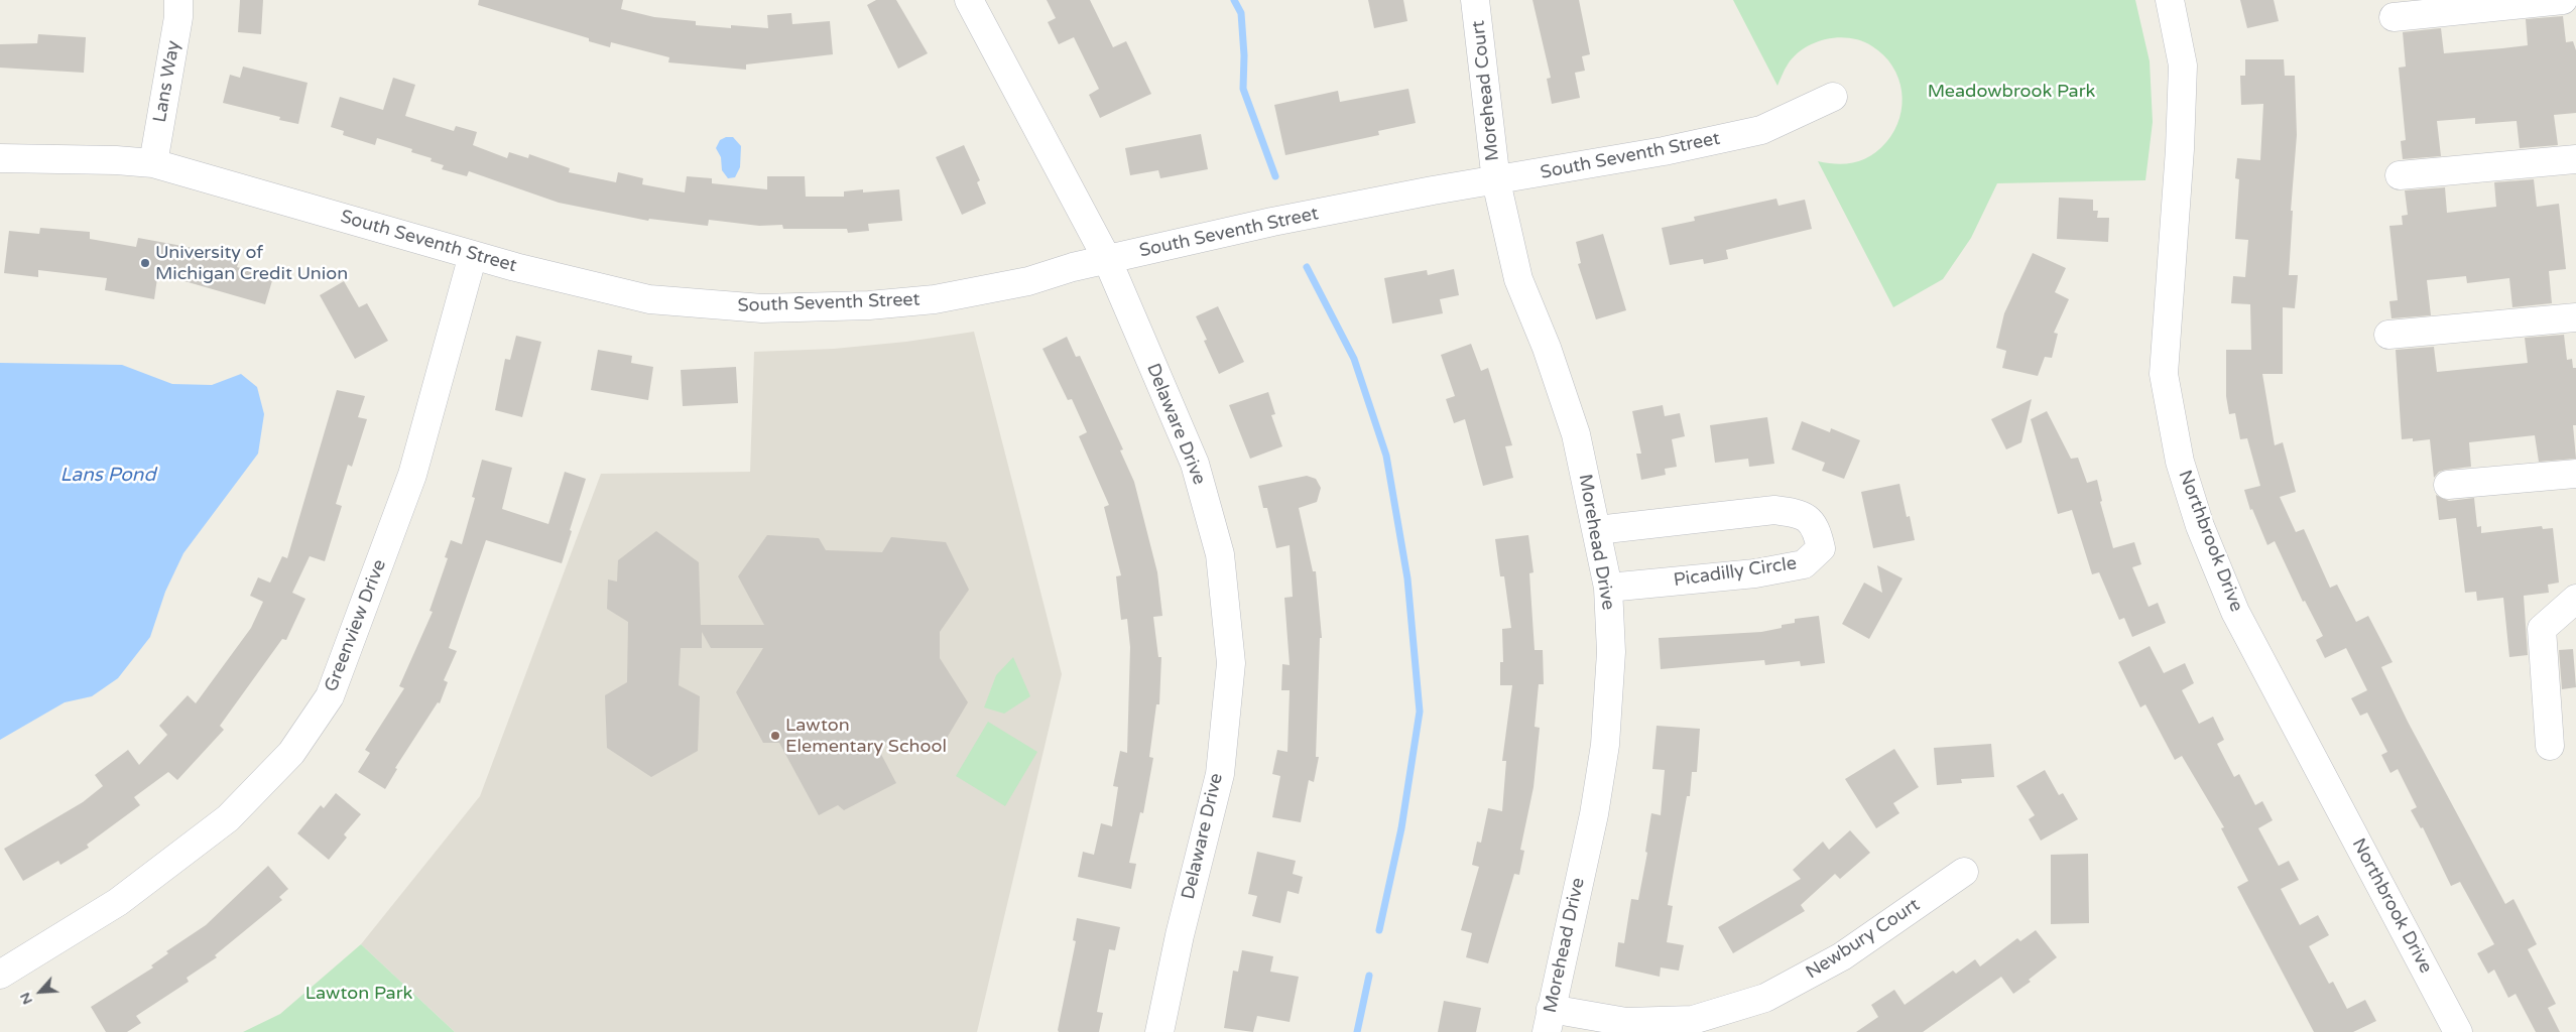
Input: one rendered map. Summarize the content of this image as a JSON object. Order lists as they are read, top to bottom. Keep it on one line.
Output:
{"streets":{"street":["Lans Way","Morehead Court","South Seventh Street","Delaware Drive","Northbrook Drive","Morehead Drive","Picadilly Circle","Greenview Drive","Newbury Court"]},"crossings":[["Lans Way","South Seventh Street"],["Morehead Court","South Seventh Street"],["Morehead Court","Morehead Drive"],["South Seventh Street","Delaware Drive"],["South Seventh Street","Morehead Drive"],["South Seventh Street","Greenview Drive"],["Morehead Drive","Picadilly Circle"],["Morehead Drive","Newbury Court"]],"water":["Lans Pond"],"parks":["Meadowbrook Park","Lawton Park"],"places":["University of Michigan Credit Union","Lawton Elementary School"],"north":"bottom left"}
